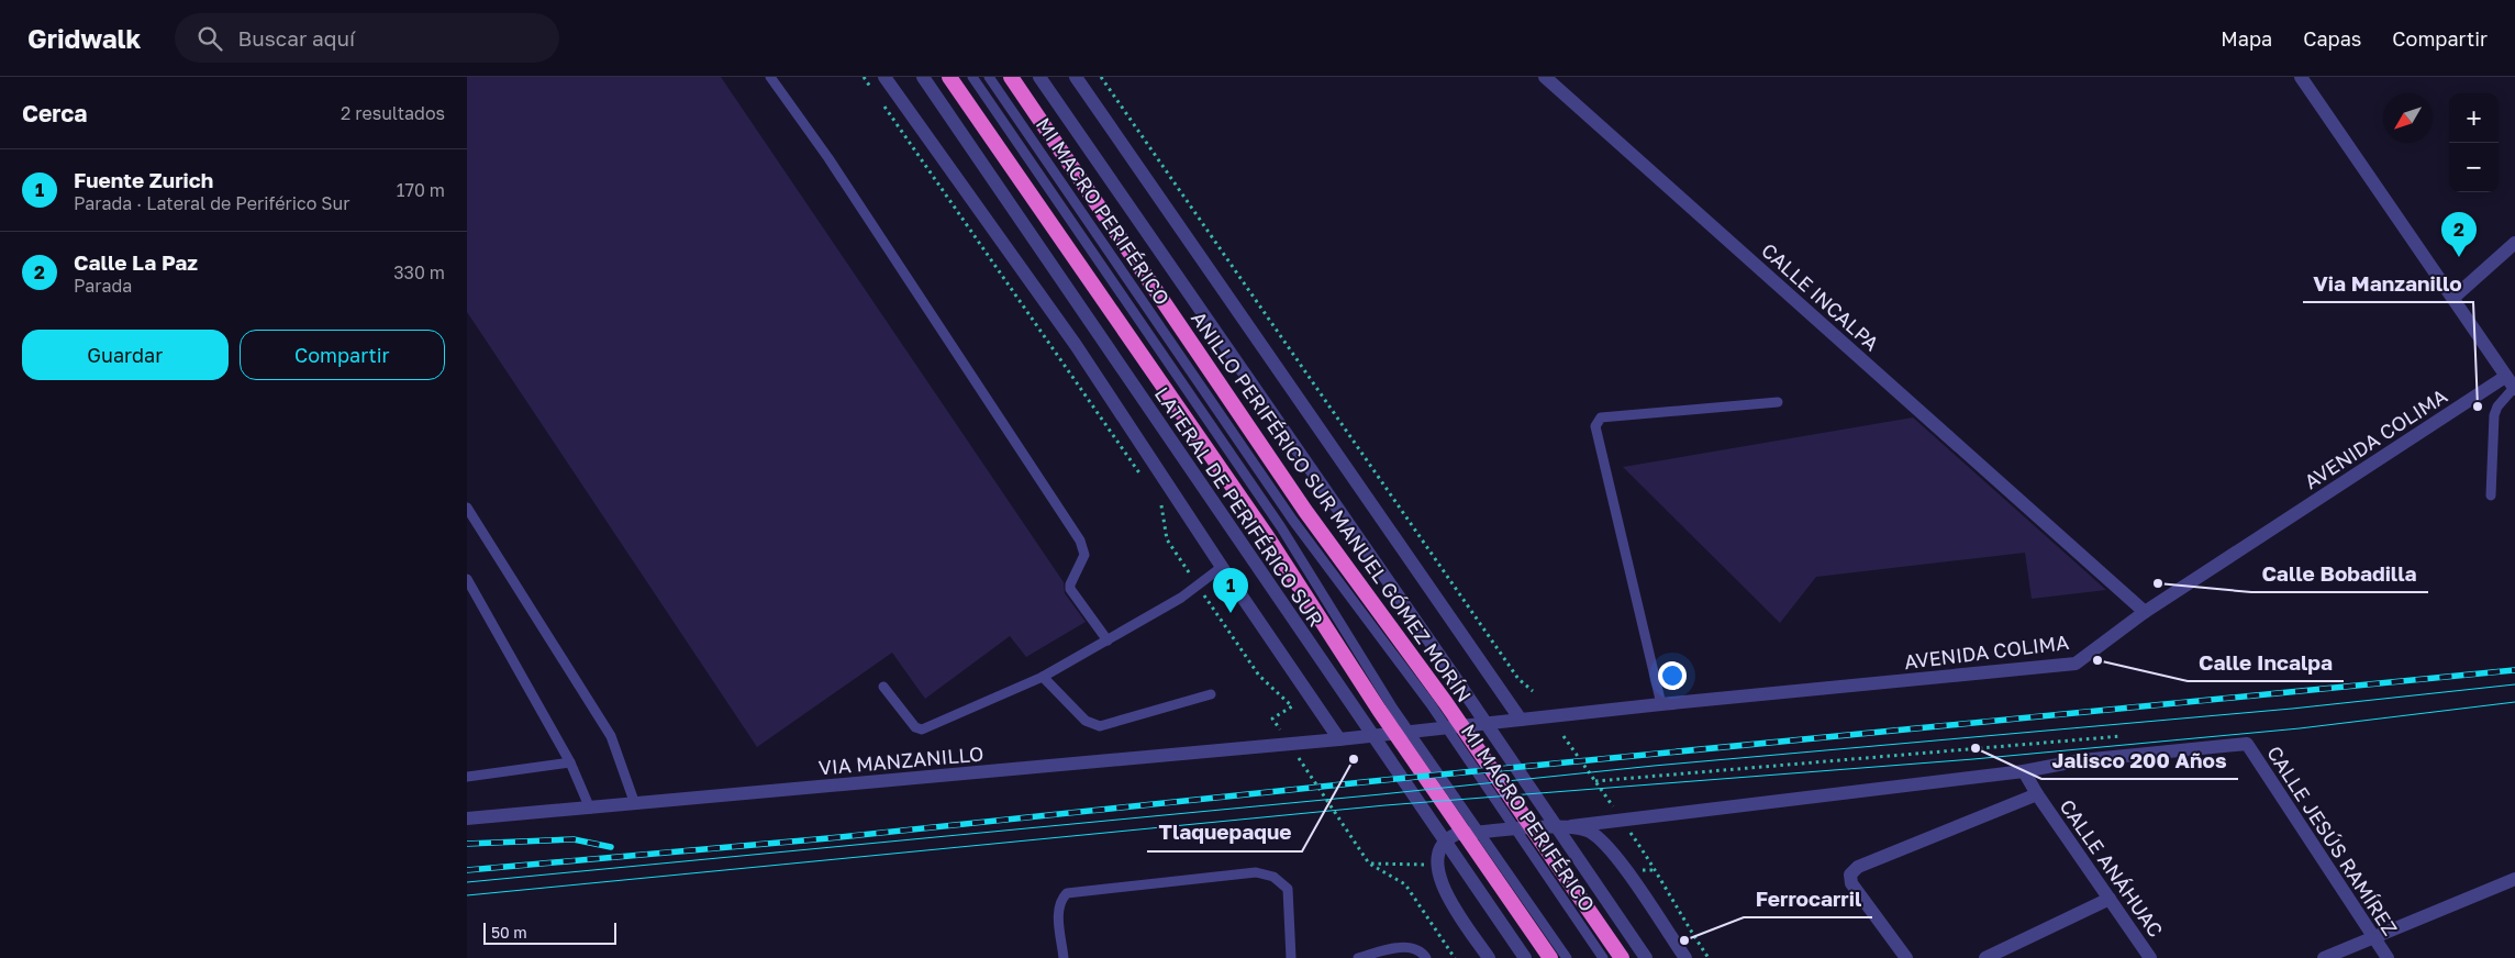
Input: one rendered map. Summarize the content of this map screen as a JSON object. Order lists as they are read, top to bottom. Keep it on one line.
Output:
{"streets":{"highway":["ANILLO PERIFÉRICO SUR MANUEL GÓMEZ MORÍN"],"street":["CALLE INCALPA","AVENIDA COLIMA","LATERAL DE PERIFÉRICO SUR","VIA MANZANILLO","CALLE JESÚS RAMÍREZ","CALLE ANÁHUAC"],"lane":["MI MACRO PERIFÉRICO"]},"crossings":[["MI MACRO PERIFÉRICO","ANILLO PERIFÉRICO SUR MANUEL GÓMEZ MORÍN"],["CALLE INCALPA","AVENIDA COLIMA"],["AVENIDA COLIMA","VIA MANZANILLO"],["CALLE JESÚS RAMÍREZ","CALLE ANÁHUAC"]],"places":["Via Manzanillo","Calle Bobadilla","Calle Incalpa","Jalisco 200 Años","Tlaquepaque","Ferrocarril"],"scale_bar":"50 m","north":"bottom left","page":{"header":"Gridwalk","search":"Buscar aquí","nav":["Mapa","Capas","Compartir"],"heading":["Cerca","2 resultados"],"map_buttons":["+","−"],"list":[{"mark":"1","name":"Fuente Zurich","note":"Parada · Lateral de Periférico Sur","value":"170 m"},{"mark":"2","name":"Calle La Paz","note":"Parada","value":"330 m"}],"pins":["2","1"],"buttons":["Guardar","Compartir"],"scale":"50 m"}}
